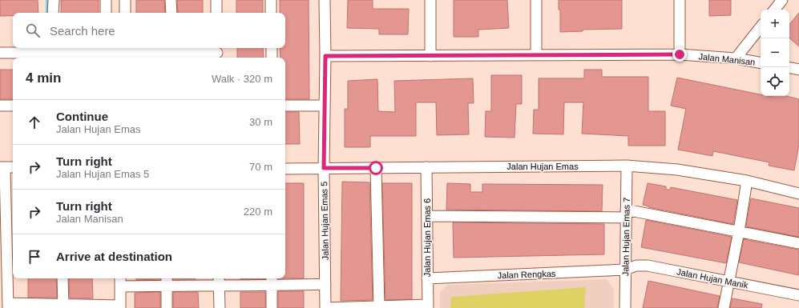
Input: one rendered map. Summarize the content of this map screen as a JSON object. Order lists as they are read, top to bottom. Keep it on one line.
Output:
{"streets":{"street":["Jalan Manisan","Jalan Hujan Emas","Jalan Hujan Emas 5","Jalan Hujan Emas 7","Jalan Hujan Emas 6","Jalan Rengkas","Jalan Hujan Manik"]},"crossings":[["Jalan Manisan","Jalan Hujan Emas 5"],["Jalan Hujan Emas","Jalan Hujan Emas 5"],["Jalan Hujan Emas","Jalan Hujan Emas 7"],["Jalan Hujan Emas","Jalan Hujan Emas 6"],["Jalan Hujan Emas 7","Jalan Rengkas"],["Jalan Hujan Emas 7","Jalan Hujan Manik"],["Jalan Hujan Emas 6","Jalan Rengkas"],["Jalan Rengkas","Jalan Hujan Manik"]],"page":{"map_buttons":["+","−"],"search":"Search here","heading":["4 min","Walk · 320 m"],"list":[["Continue","Jalan Hujan Emas","30 m"],["Turn right","Jalan Hujan Emas 5","70 m"],["Turn right","Jalan Manisan","220 m"],"Arrive at destination"]}}
